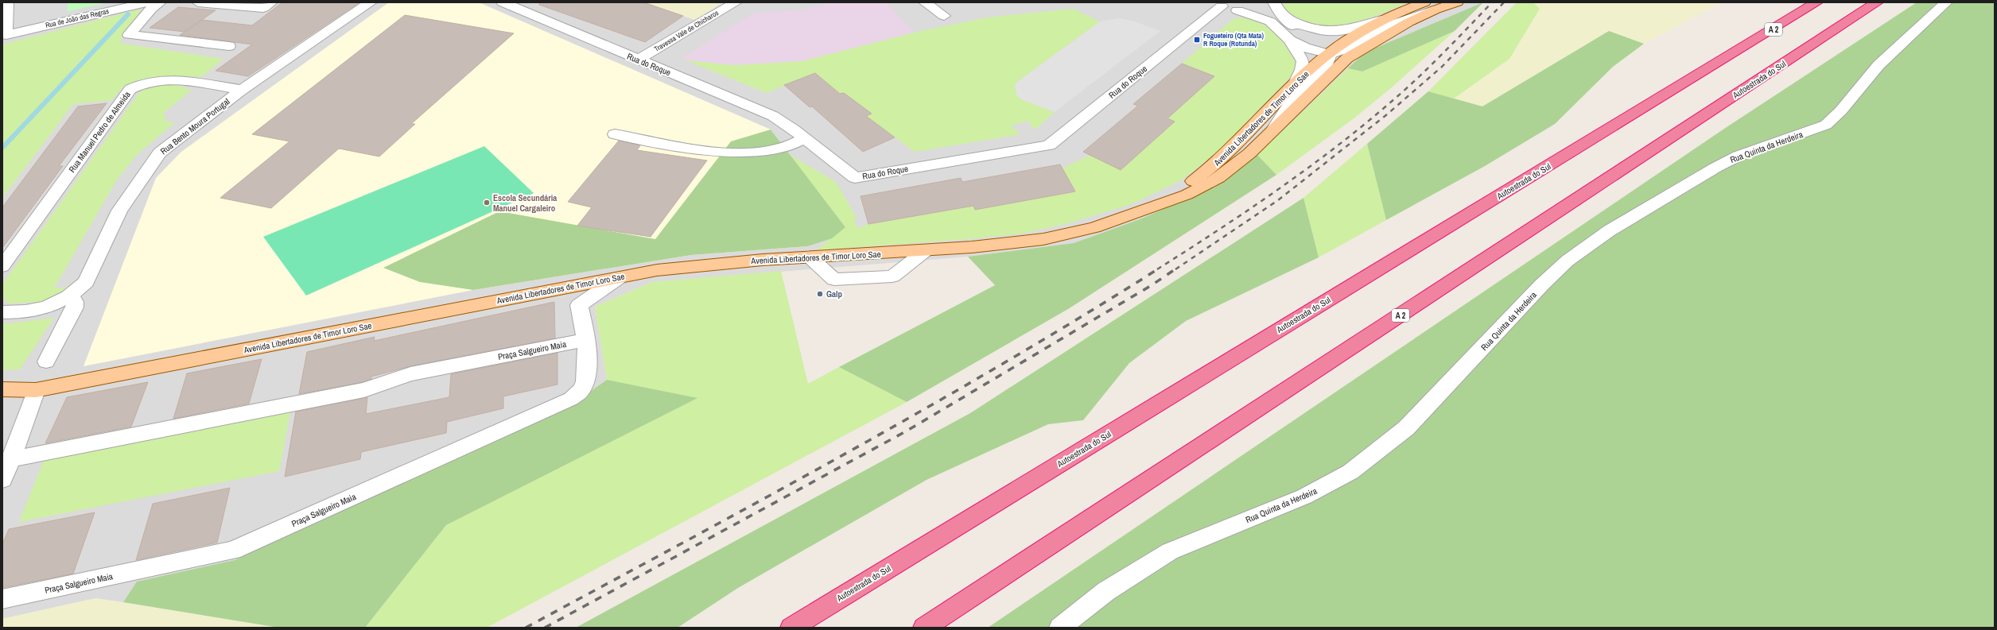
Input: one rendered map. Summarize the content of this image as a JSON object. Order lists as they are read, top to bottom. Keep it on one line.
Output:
{"streets":{"highway":["A 2","Autoestrada do Sul"],"main road":["Avenida Libertadores de Timor Loro Sae"],"street":["Rua de João das Regras","Travessa Vale de Chícharos","Rua do Roque","Rua Bento Moura Portugal","Rua Manuel Pedro de Almeida","Rua Quinta da Herdeira","Praça Salgueiro Maia"]},"crossings":[["Travessa Vale de Chícharos","Rua do Roque"],["Avenida Libertadores de Timor Loro Sae","Praça Salgueiro Maia"],["Rua Bento Moura Portugal","Rua Manuel Pedro de Almeida"]],"places":{"transit":["Fogueteiro (Qta Mata) R Roque (Rotunda)"],"other":["Escola Secundária Manuel Cargaleiro","Galp"]}}
